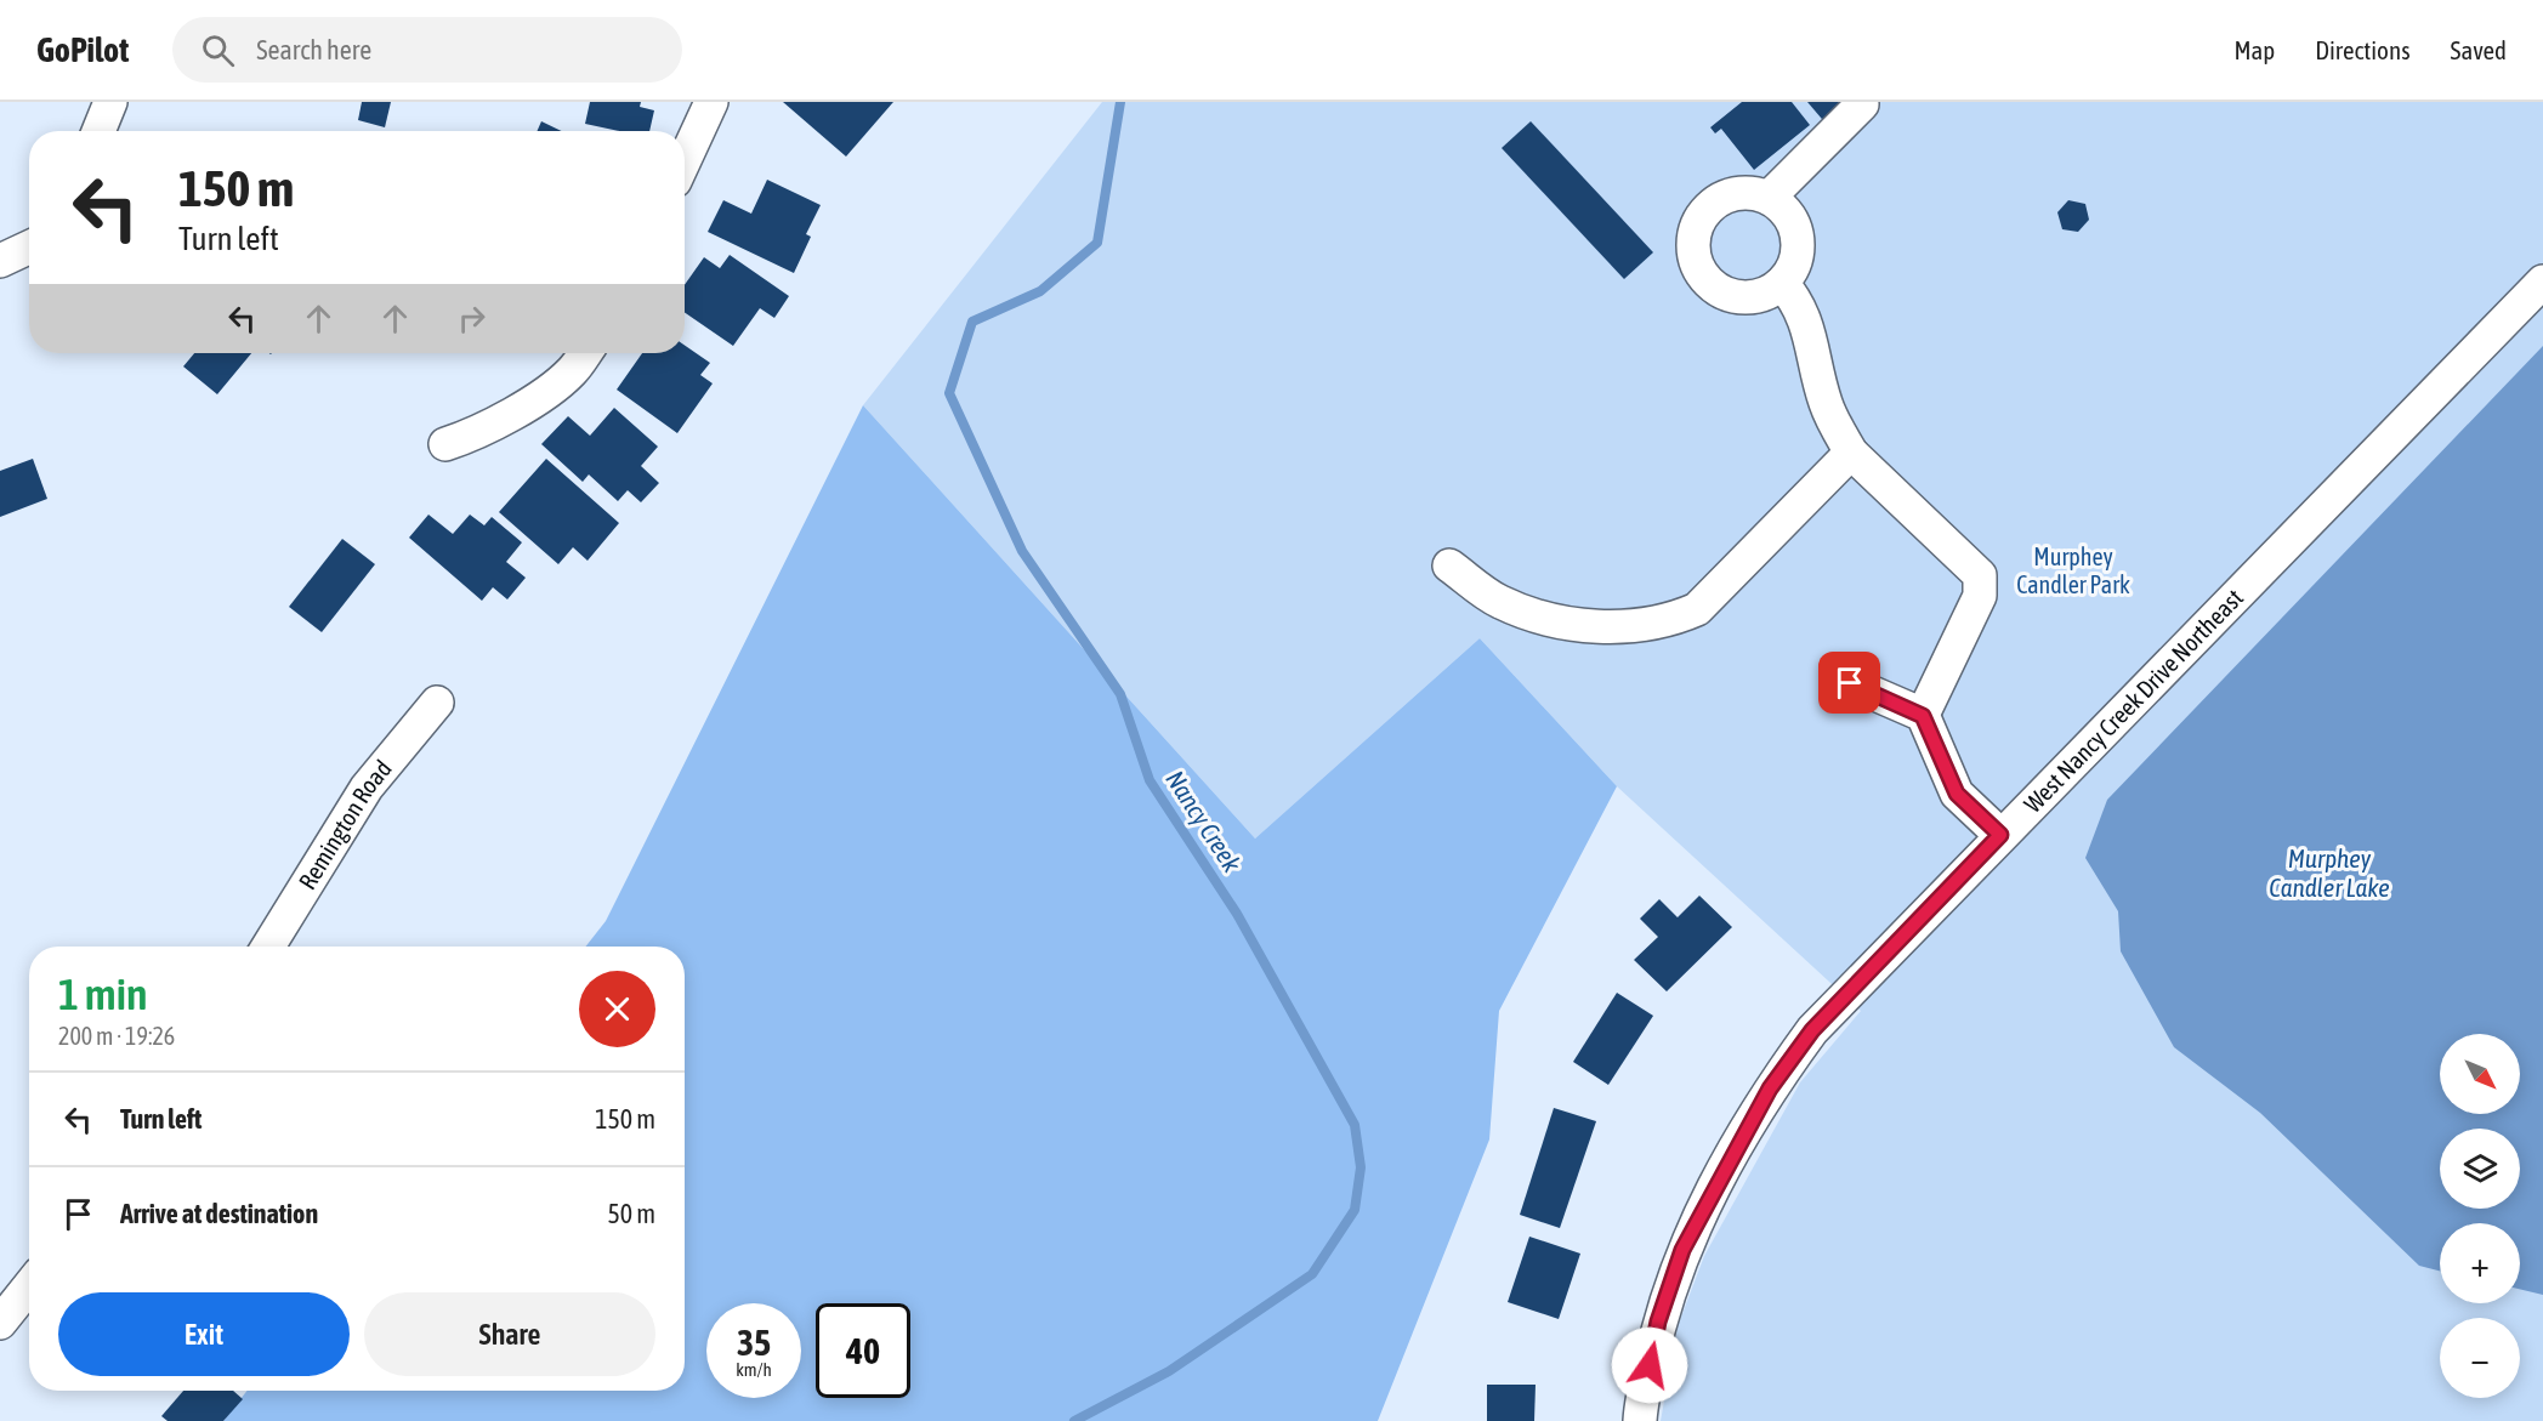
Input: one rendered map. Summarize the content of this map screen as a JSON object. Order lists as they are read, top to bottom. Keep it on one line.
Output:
{"streets":{"street":["West Nancy Creek Drive Northeast","Remington Road"]},"water":["Nancy Creek","Murphey Candler Lake"],"parks":["Murphey Candler Park"],"north":"bottom right","page":{"header":"GoPilot","search":"Search here","nav":["Map","Directions","Saved"],"turn":["150 m","Turn left"],"heading":["1 min","200 m · 19:26"],"map_buttons":["+","−"],"list":[{"name":"Turn left","value":"150 m"},{"name":"Arrive at destination","value":"50 m"}],"buttons":["Exit","Share"],"speed":"35 km/h","limit":"40"}}
